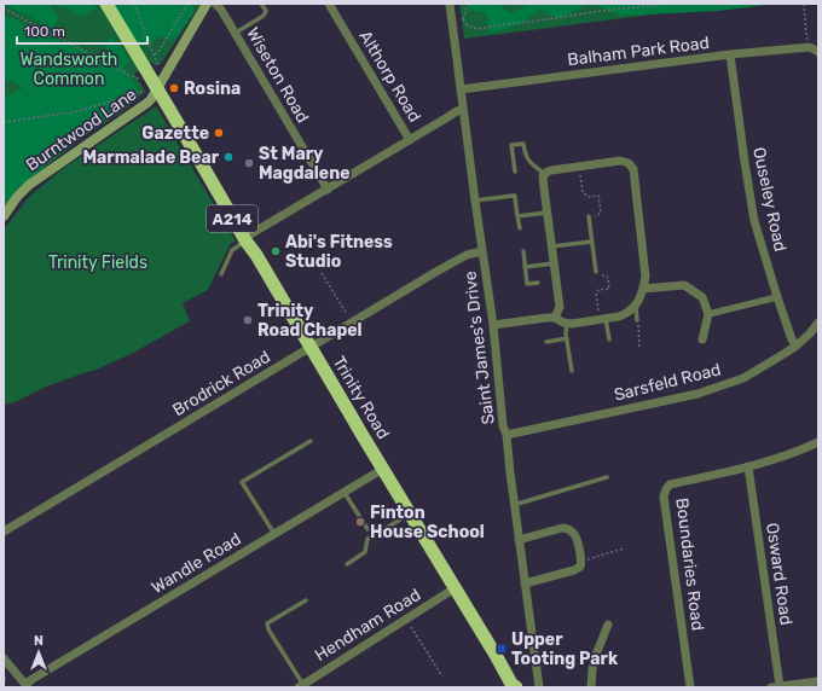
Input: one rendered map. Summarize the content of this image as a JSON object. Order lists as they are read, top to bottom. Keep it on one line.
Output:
{"streets":{"highway":["A214","Trinity Road"],"main road":["Burntwood Lane"],"street":["Balham Park Road","Wiseton Road","Althorp Road","Ouseley Road","Saint James's Drive","Sarsfeld Road","Brodrick Road","Wandle Road","Boundaries Road","Osward Road","Hendham Road"]},"crossings":[["Balham Park Road","Ouseley Road"],["Balham Park Road","Saint James's Drive"],["Burntwood Lane","Trinity Road"],["Ouseley Road","Sarsfeld Road"],["Saint James's Drive","Sarsfeld Road"],["Saint James's Drive","Brodrick Road"],["Brodrick Road","Trinity Road"],["Trinity Road","Wandle Road"],["Trinity Road","Hendham Road"],["Boundaries Road","Osward Road"]],"parks":["Wandsworth Common","Trinity Fields"],"places":{"other":["Rosina","Gazette","Marmalade Bear","St Mary Magdalene","Abi's Fitness Studio","Trinity Road Chapel","Finton House School"],"transit":["Upper Tooting Park"]},"scale_bar":"100 m","north":"top"}
